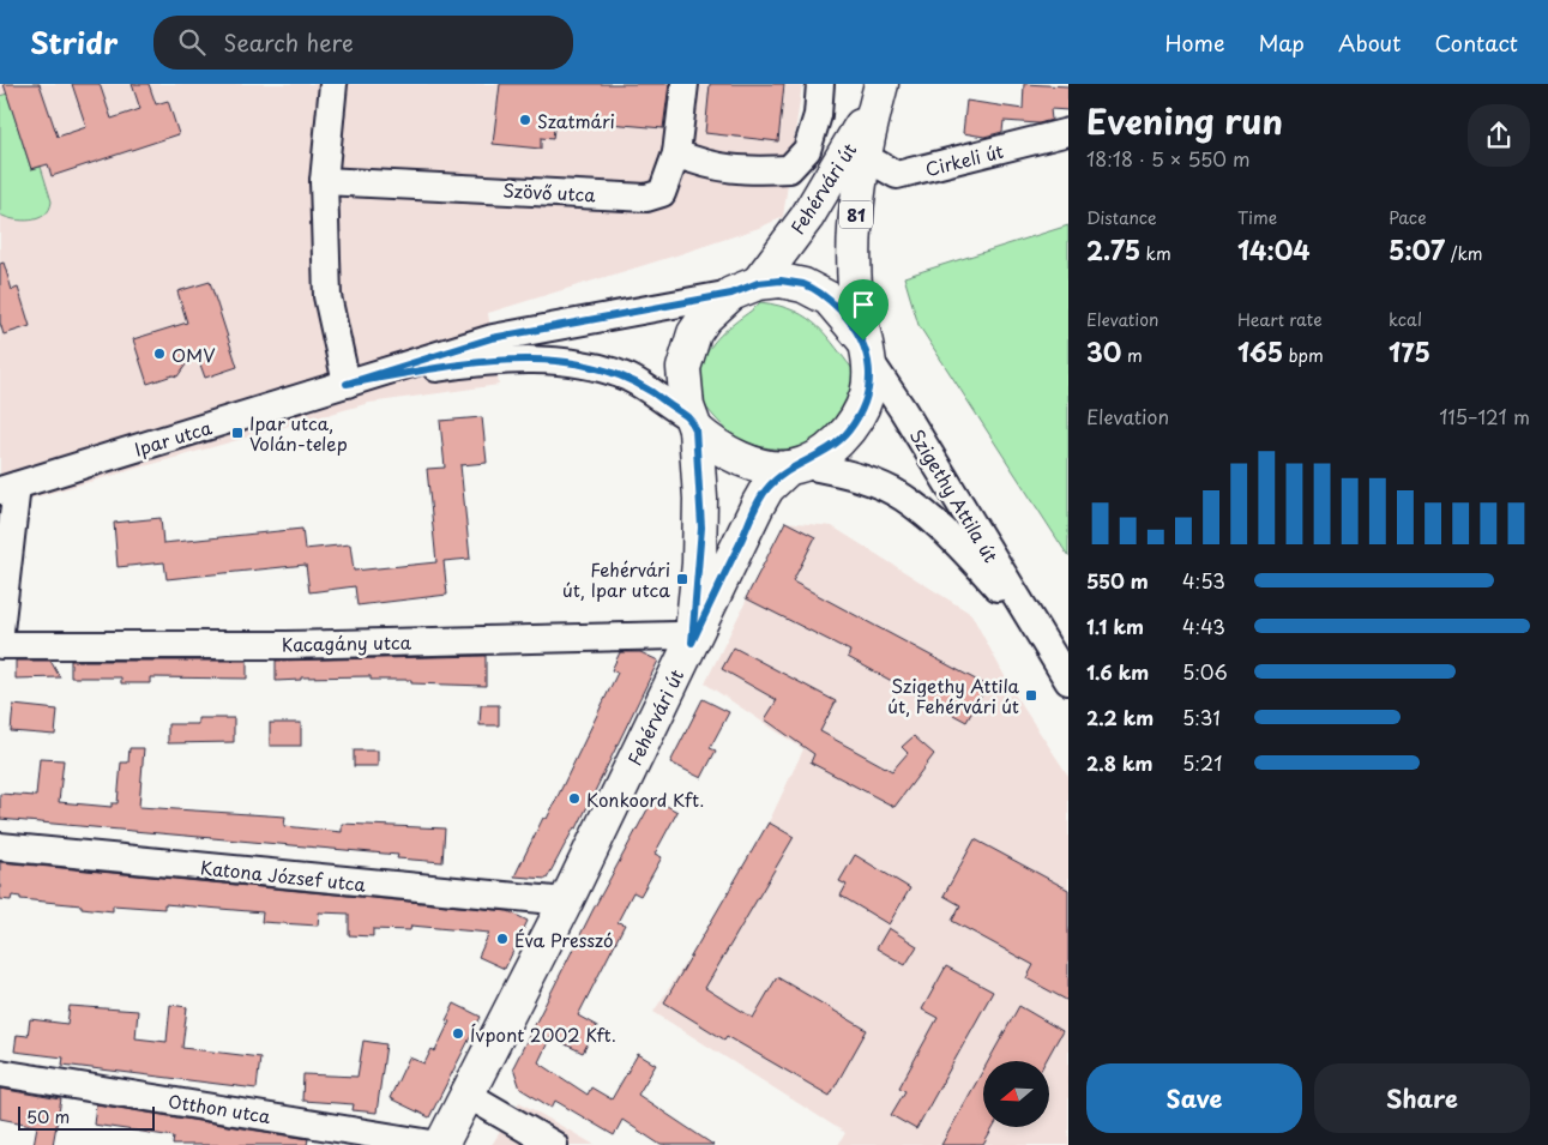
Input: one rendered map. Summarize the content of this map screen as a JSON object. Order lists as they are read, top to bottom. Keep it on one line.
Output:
{"streets":{"main road":["Fehérvári út","81"],"street":["Cirkeli út","Szövő utca","Ipar utca","Szigethy Attila út","Kacagány utca","Katona József utca","Otthon utca"]},"crossings":[["Cirkeli út","Fehérvári út"],["Fehérvári út","Ipar utca"],["Fehérvári út","Szigethy Attila út"],["Fehérvári út","Kacagány utca"],["Fehérvári út","Katona József utca"],["Fehérvári út","Otthon utca"],["Ipar utca","Szigethy Attila út"]],"places":{"other":["Szatmári","OMV","Konkoord Kft.","Éva Presszó","Ívpont 2002 Kft."],"transit":["Ipar utca, Volán-telep","Fehérvári út, Ipar utca","Szigethy Attila út, Fehérvári út"]},"scale_bar":"50 m","north":"left","page":{"header":"Stridr","search":"Search here","nav":["Home","Map","About","Contact"],"heading":["Evening run","18:18 · 5 × 550 m"],"stats":[["Distance","2.75 km"],["Time","14:04"],["Pace","5:07 /km"],["Elevation","30 m"],["Heart rate","165 bpm"],["kcal","175"]],"chart":["Elevation","115–121 m"],"list":[{"name":"550 m","note":"4:53"},{"name":"1.1 km","note":"4:43"},{"name":"1.6 km","note":"5:06"},{"name":"2.2 km","note":"5:31"},{"name":"2.8 km","note":"5:21"}],"buttons":["Save","Share"],"scale":"50 m"}}
